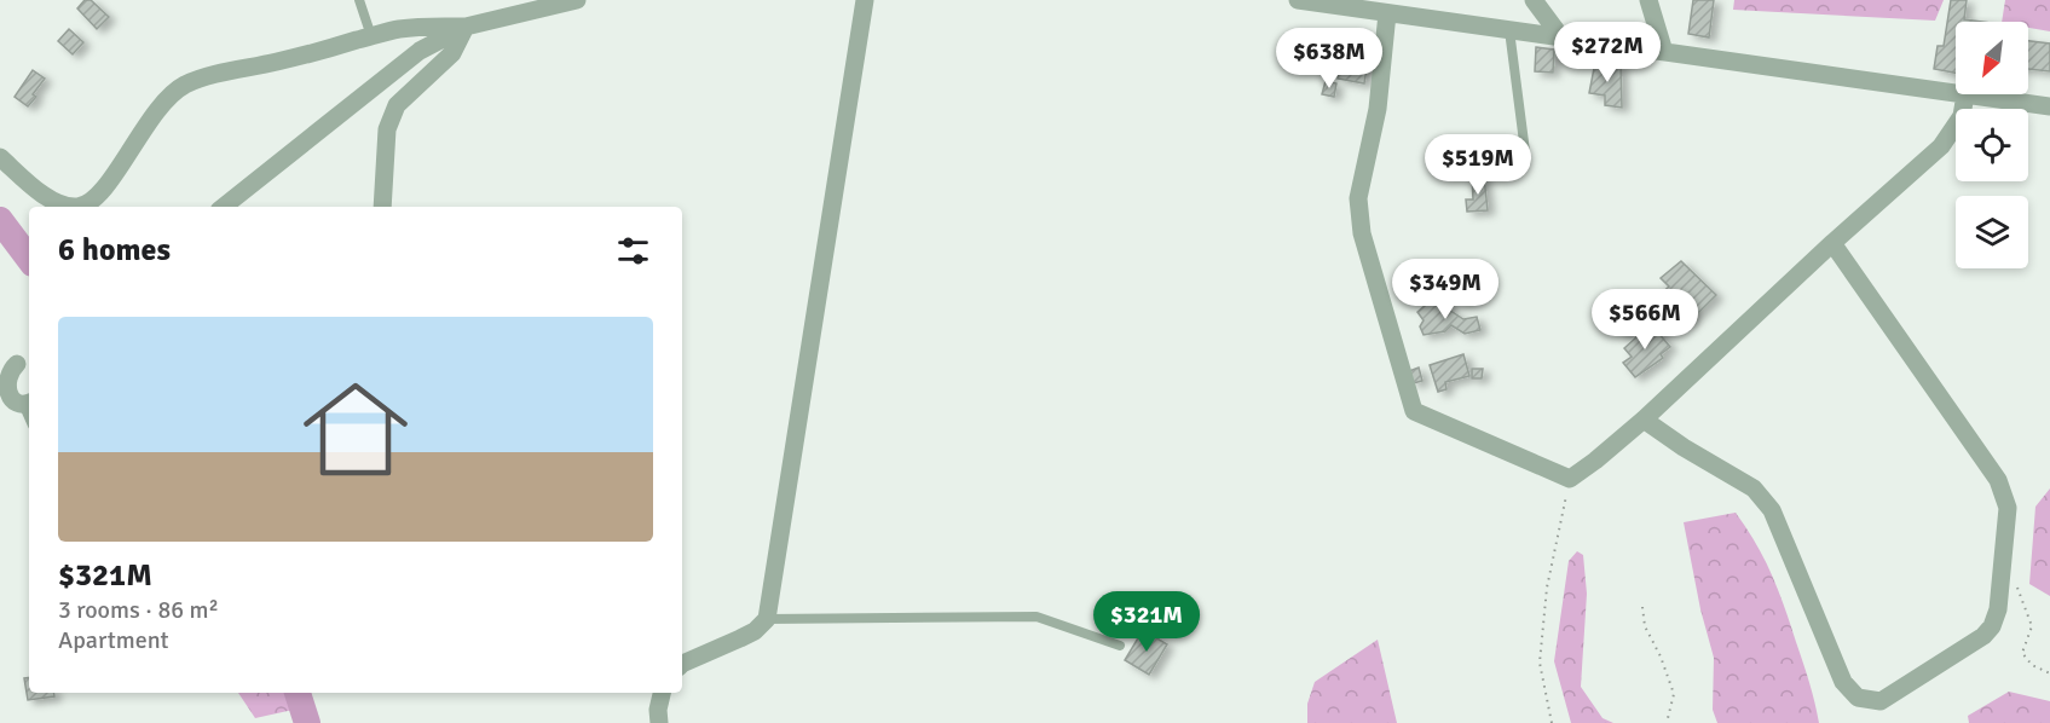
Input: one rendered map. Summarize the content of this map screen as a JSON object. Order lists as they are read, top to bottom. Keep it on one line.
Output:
{"north":"bottom left","page":{"price":["$272M","$638M","$519M","$349M","$566M","$321M"],"heading":"6 homes","list":[{"name":"$321M","note":"3 rooms · 86 m² · Apartment"}]}}
